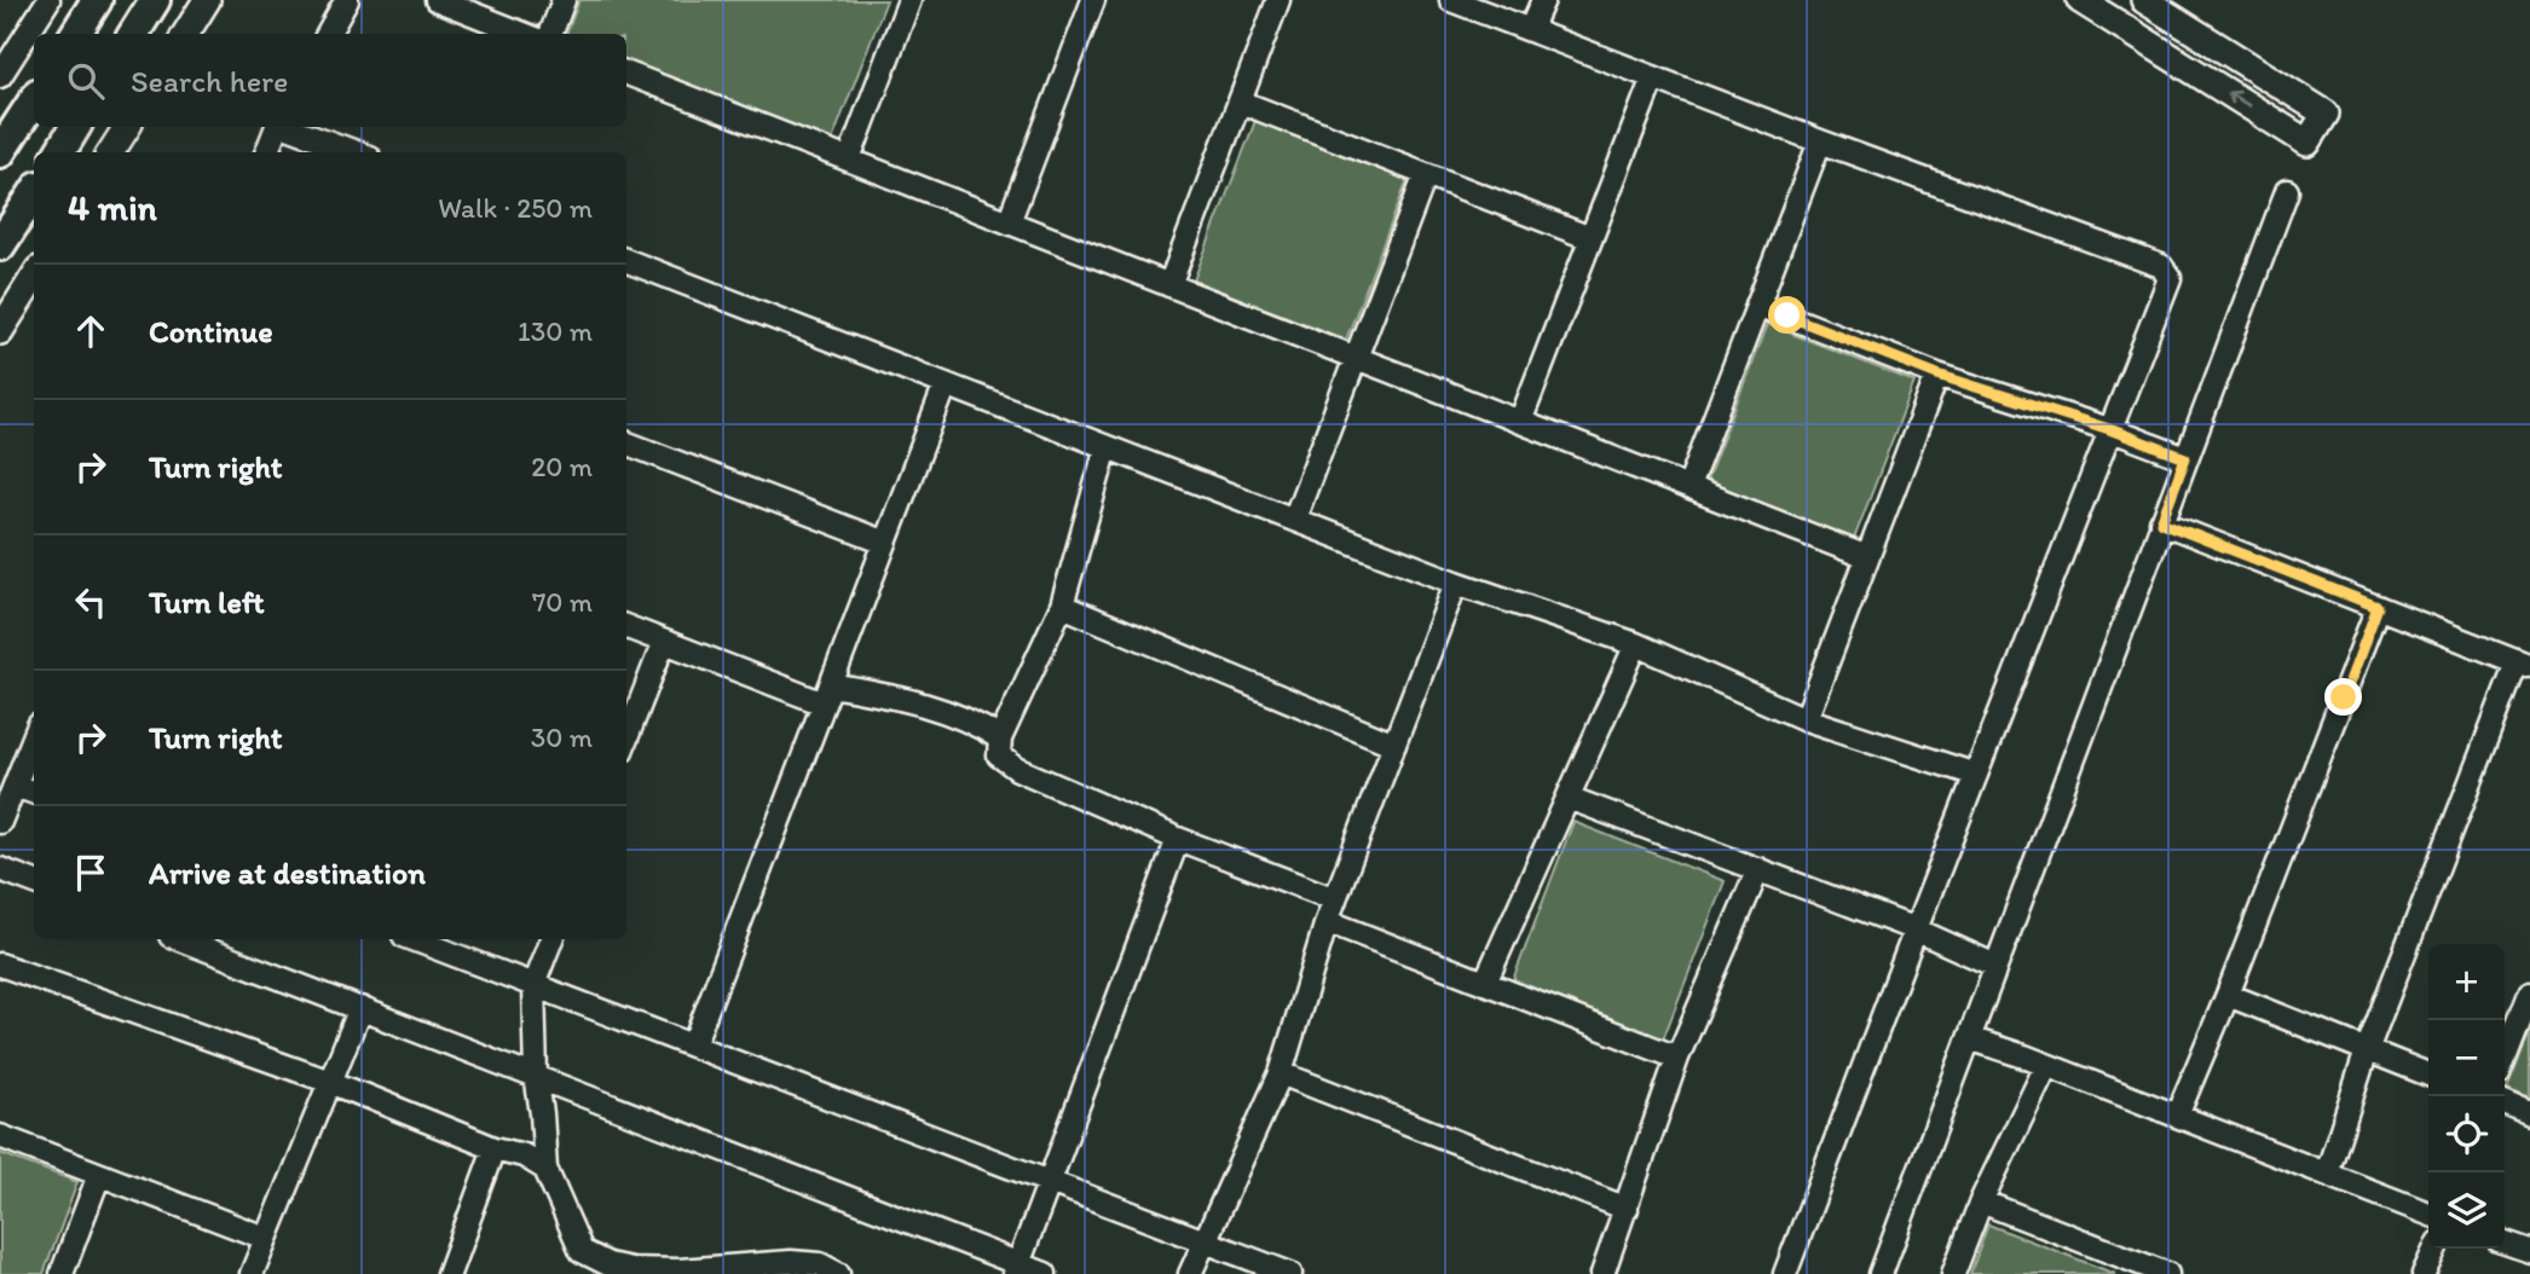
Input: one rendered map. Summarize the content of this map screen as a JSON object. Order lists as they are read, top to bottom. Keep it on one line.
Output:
{"page":{"search":"Search here","heading":["4 min","Walk · 250 m"],"list":[["Continue","130 m"],["Turn right","20 m"],["Turn left","70 m"],["Turn right","30 m"],"Arrive at destination"],"map_buttons":["+","−"]}}
